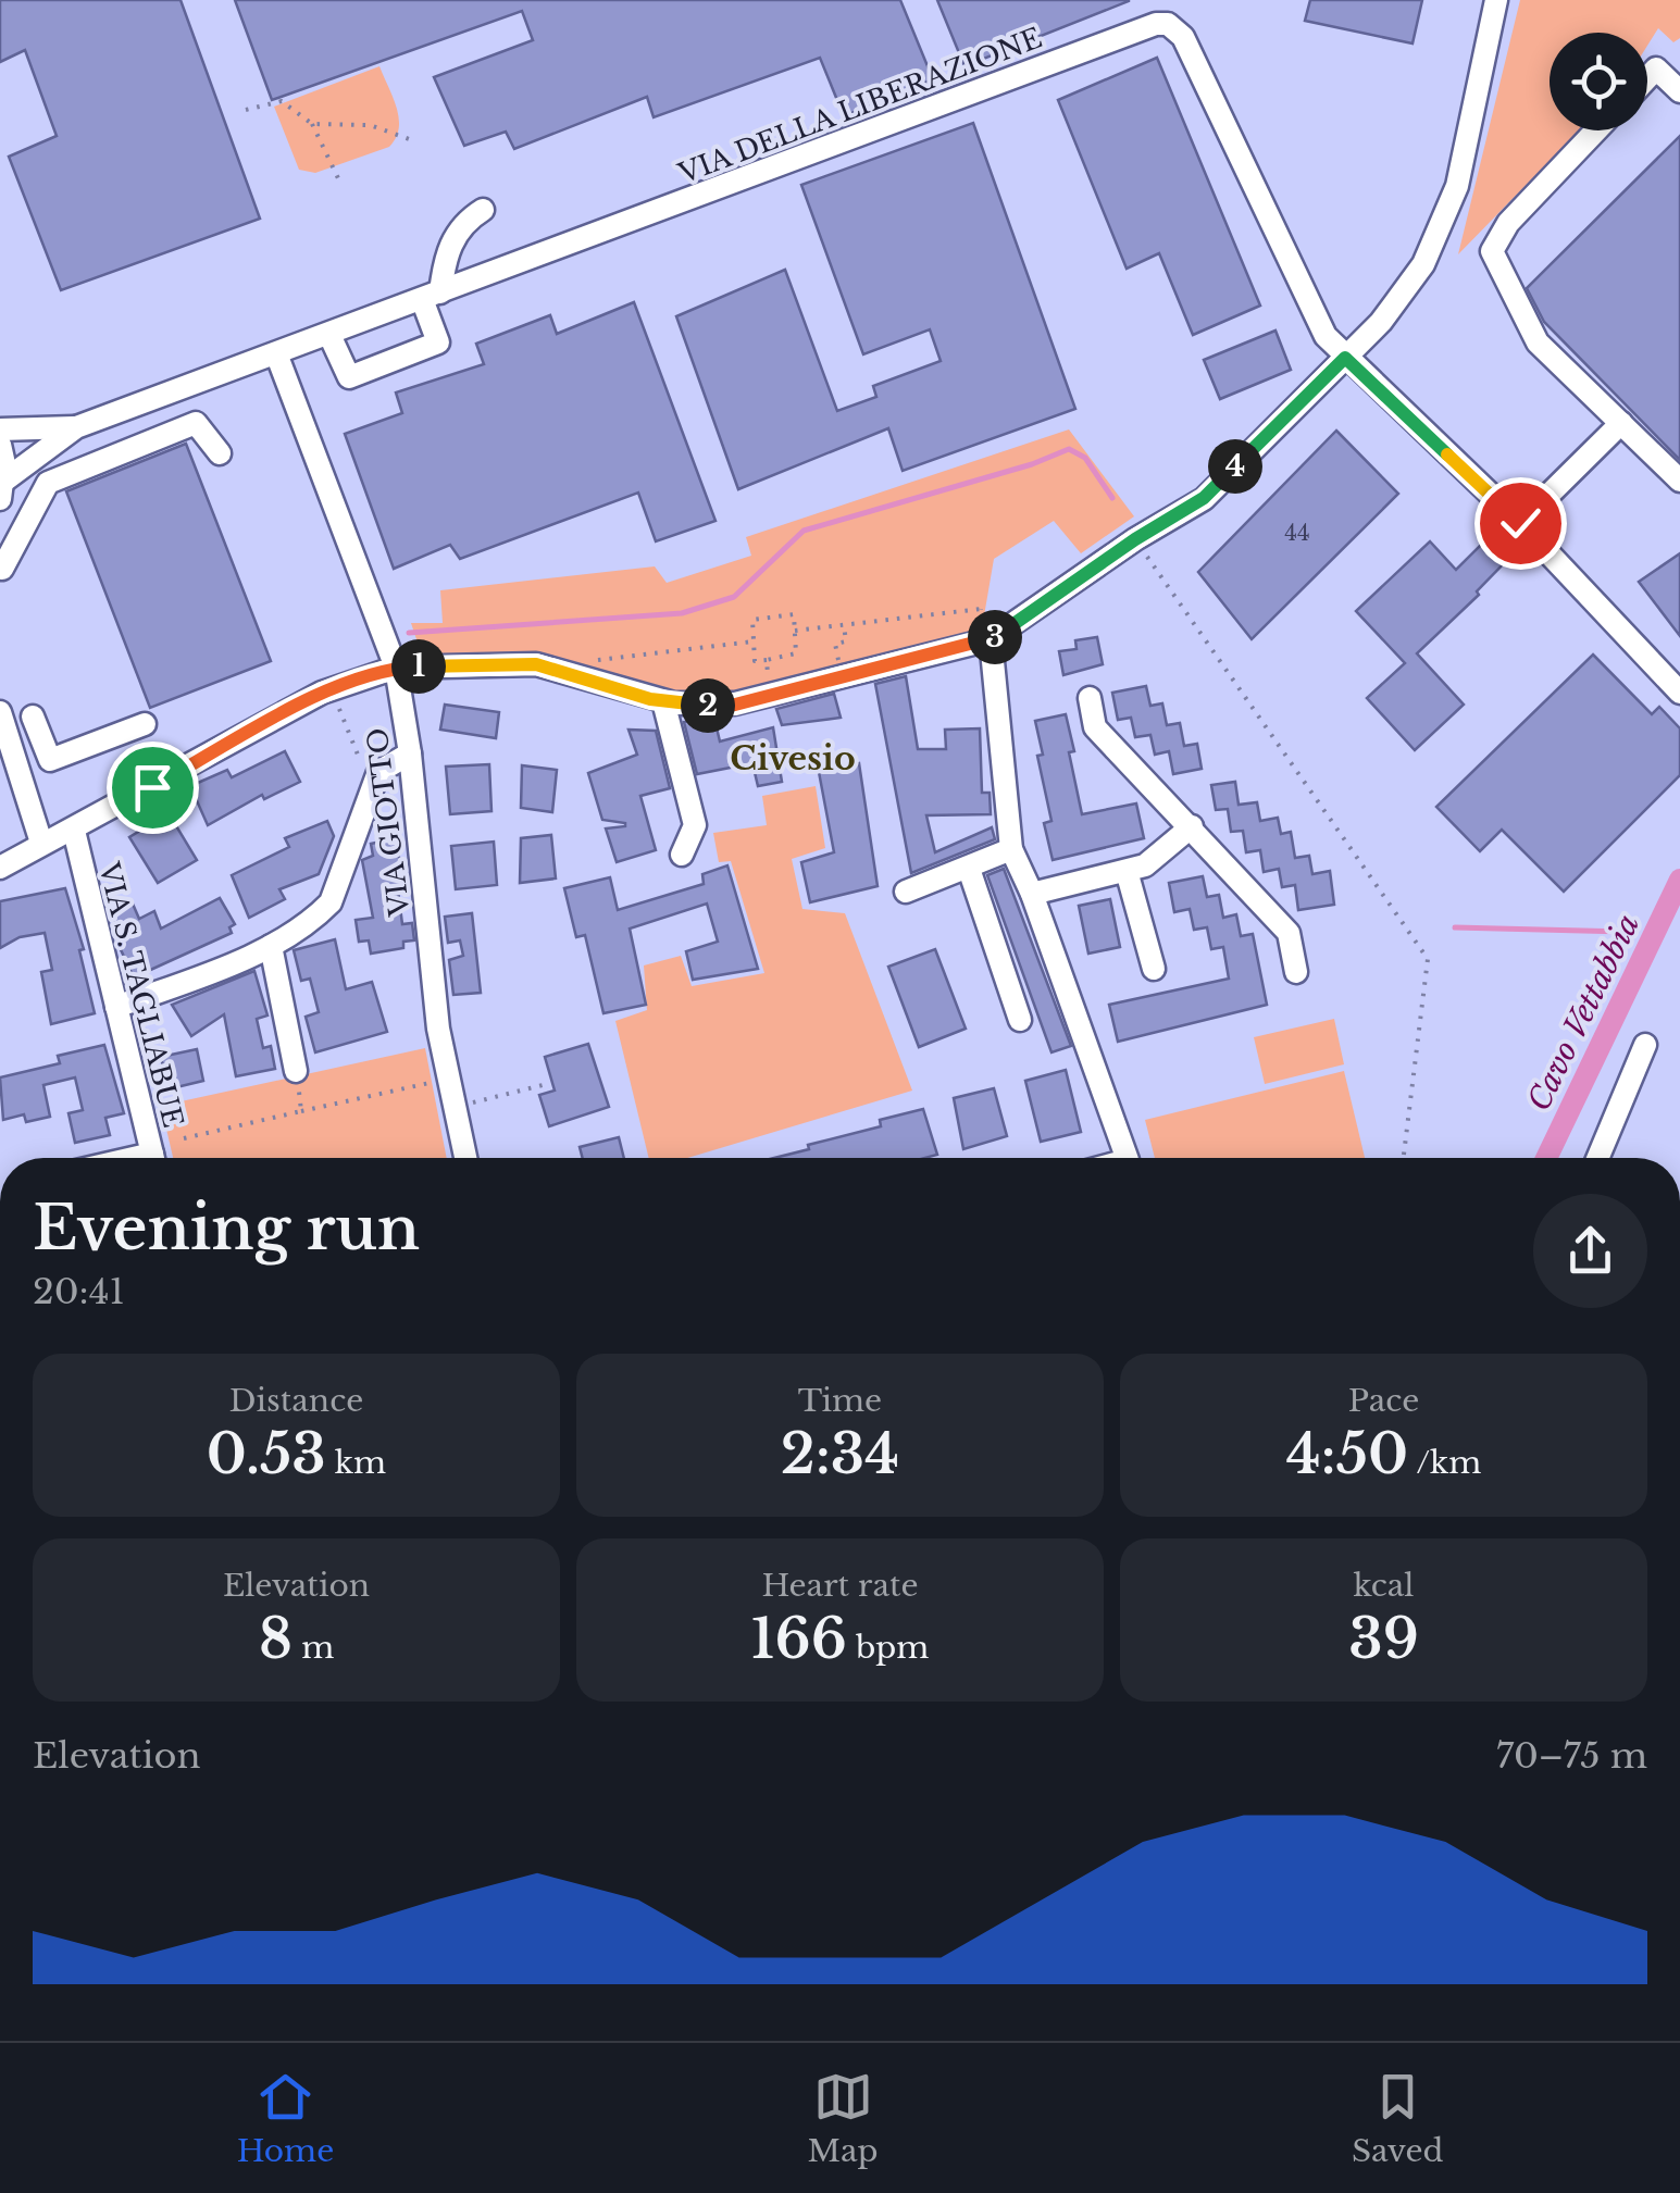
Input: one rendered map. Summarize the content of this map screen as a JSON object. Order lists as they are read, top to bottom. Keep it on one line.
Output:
{"streets":{"street":["VIA DELLA LIBERAZIONE","VIA GIOTTO","VIA S. TAGLIABUE"]},"crossings":[["VIA DELLA LIBERAZIONE","VIA GIOTTO"]],"districts":["Civesio"],"water":["Cavo Vettabbia"],"house_numbers":["44"],"page":{"pins":["4","3","1","2"],"heading":["Evening run","20:41"],"stats":[["Distance","0.53 km"],["Time","2:34"],["Pace","4:50 /km"],["Elevation","8 m"],["Heart rate","166 bpm"],["kcal","39"]],"chart":["Elevation","70–75 m"],"tabs":["Home","Map","Saved"]}}
